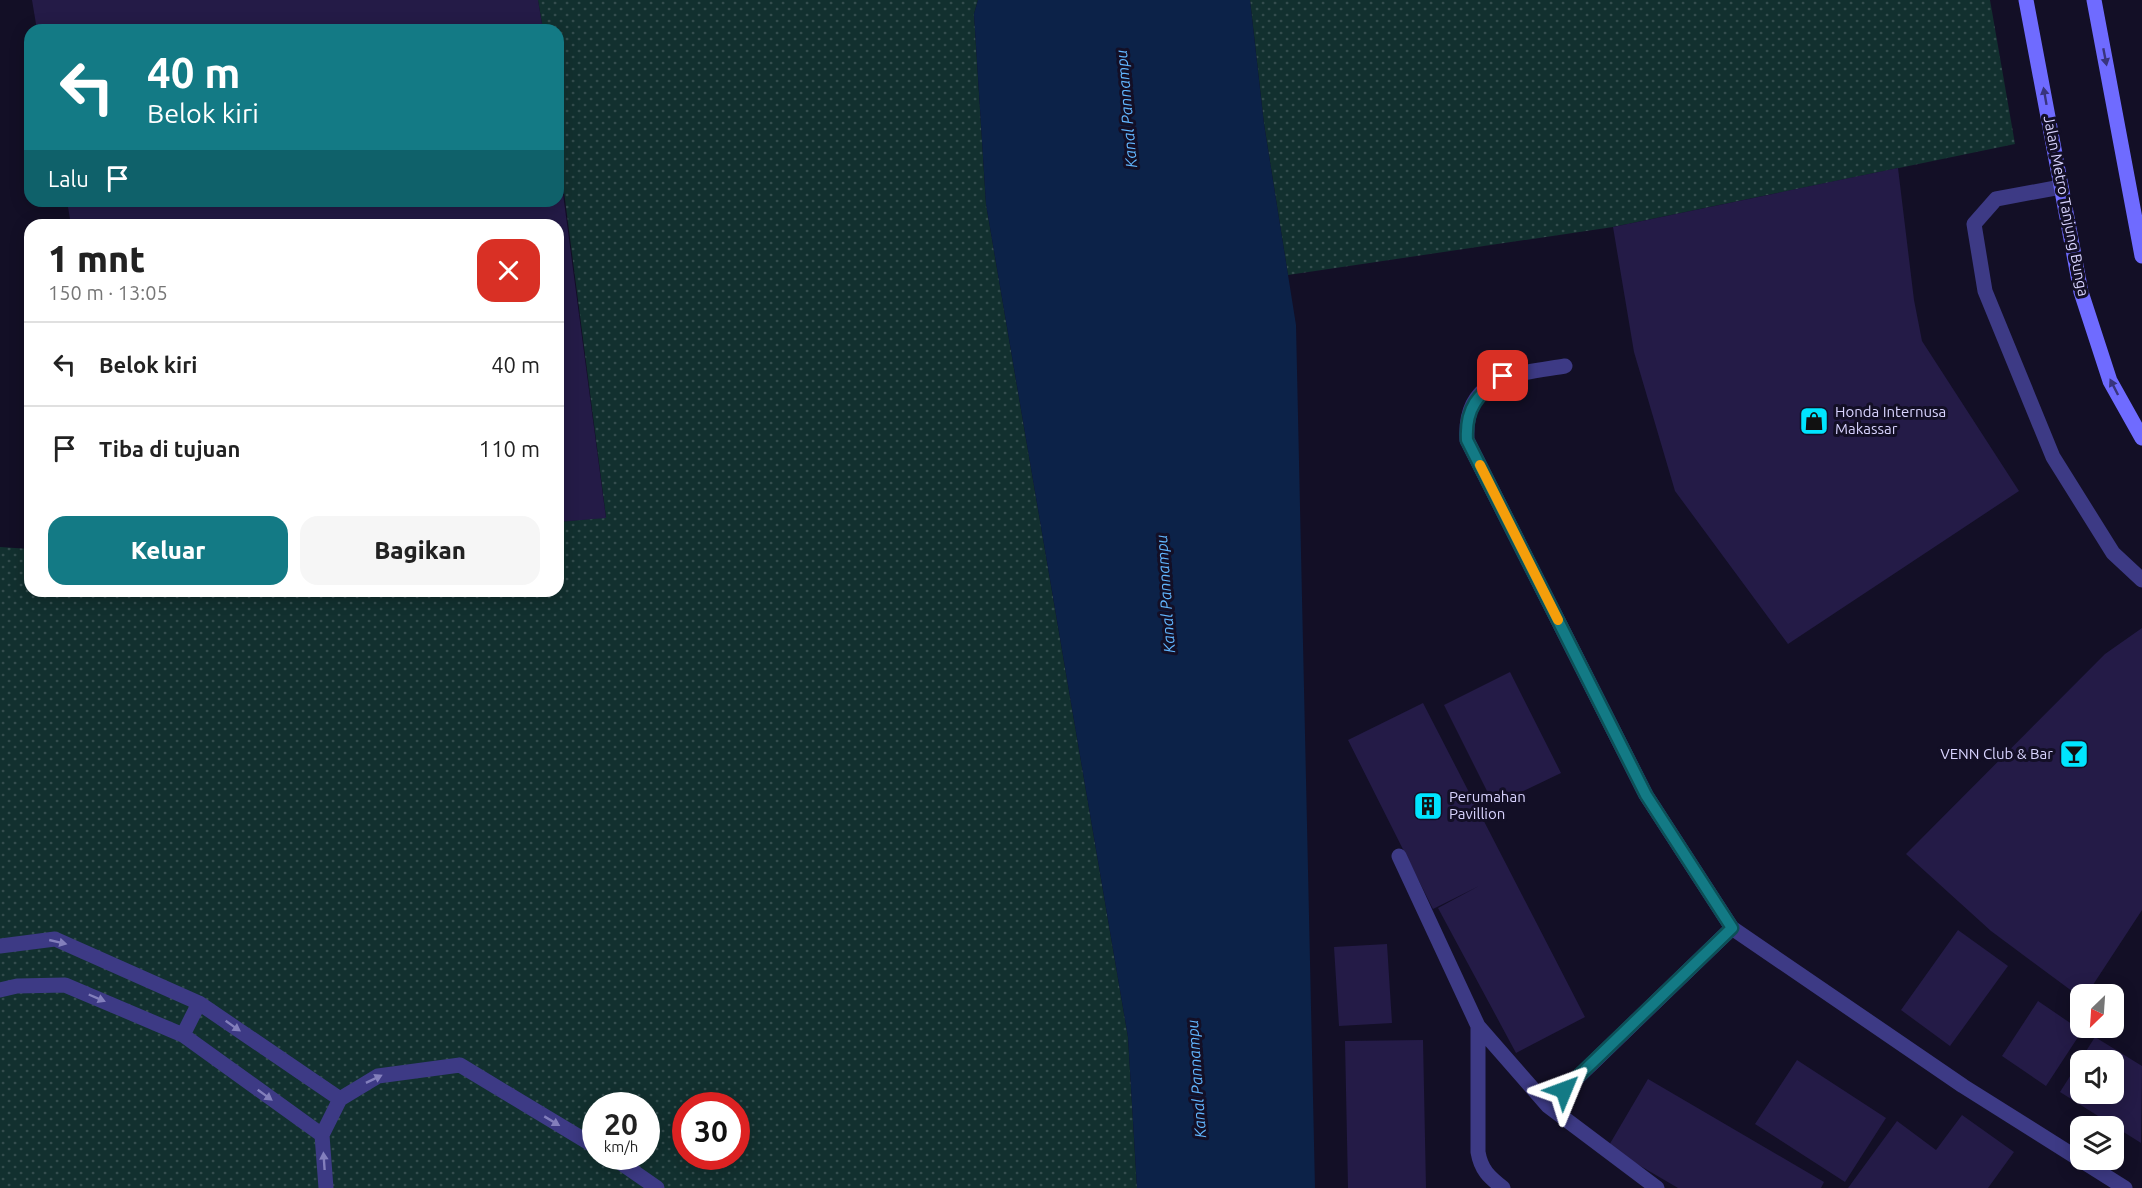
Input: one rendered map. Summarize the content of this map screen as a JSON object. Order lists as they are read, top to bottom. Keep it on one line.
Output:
{"streets":{"main road":["Jalan Metro Tanjung Bunga"]},"water":["Kanal Pannampu"],"places":{"shop":["Honda Internusa Makassar"],"bar":["VENN Club & Bar"],"building":["Perumahan Pavillion"]},"north":"bottom left","page":{"turn":["40 m","Belok kiri"],"then":"Lalu","heading":["1 mnt","150 m · 13:05"],"list":[{"name":"Belok kiri","value":"40 m"},{"name":"Tiba di tujuan","value":"110 m"}],"buttons":["Keluar","Bagikan"],"speed":"20 km/h","limit":"30"}}
